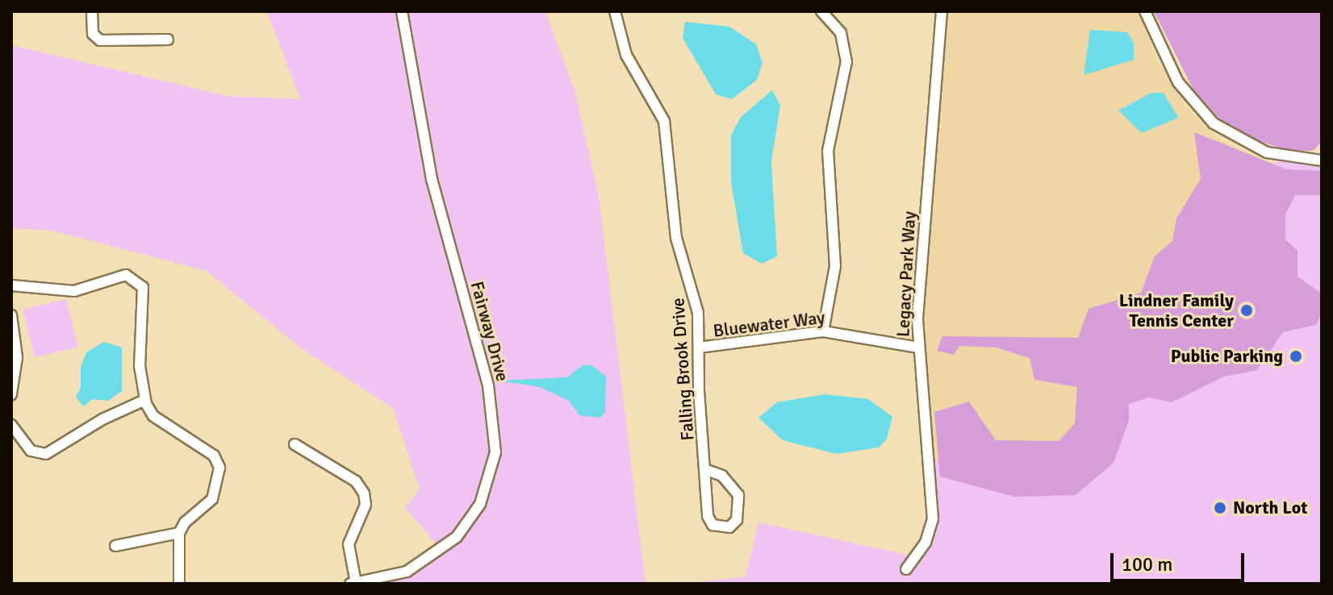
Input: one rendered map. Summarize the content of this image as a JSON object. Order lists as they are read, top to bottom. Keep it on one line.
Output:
{"streets":{"street":["Legacy Park Way","Bluewater Way","Fairway Drive","Falling Brook Drive"]},"crossings":[["Legacy Park Way","Bluewater Way"],["Bluewater Way","Falling Brook Drive"]],"places":["Lindner Family Tennis Center","Public Parking","North Lot"],"scale_bar":"100 m"}
